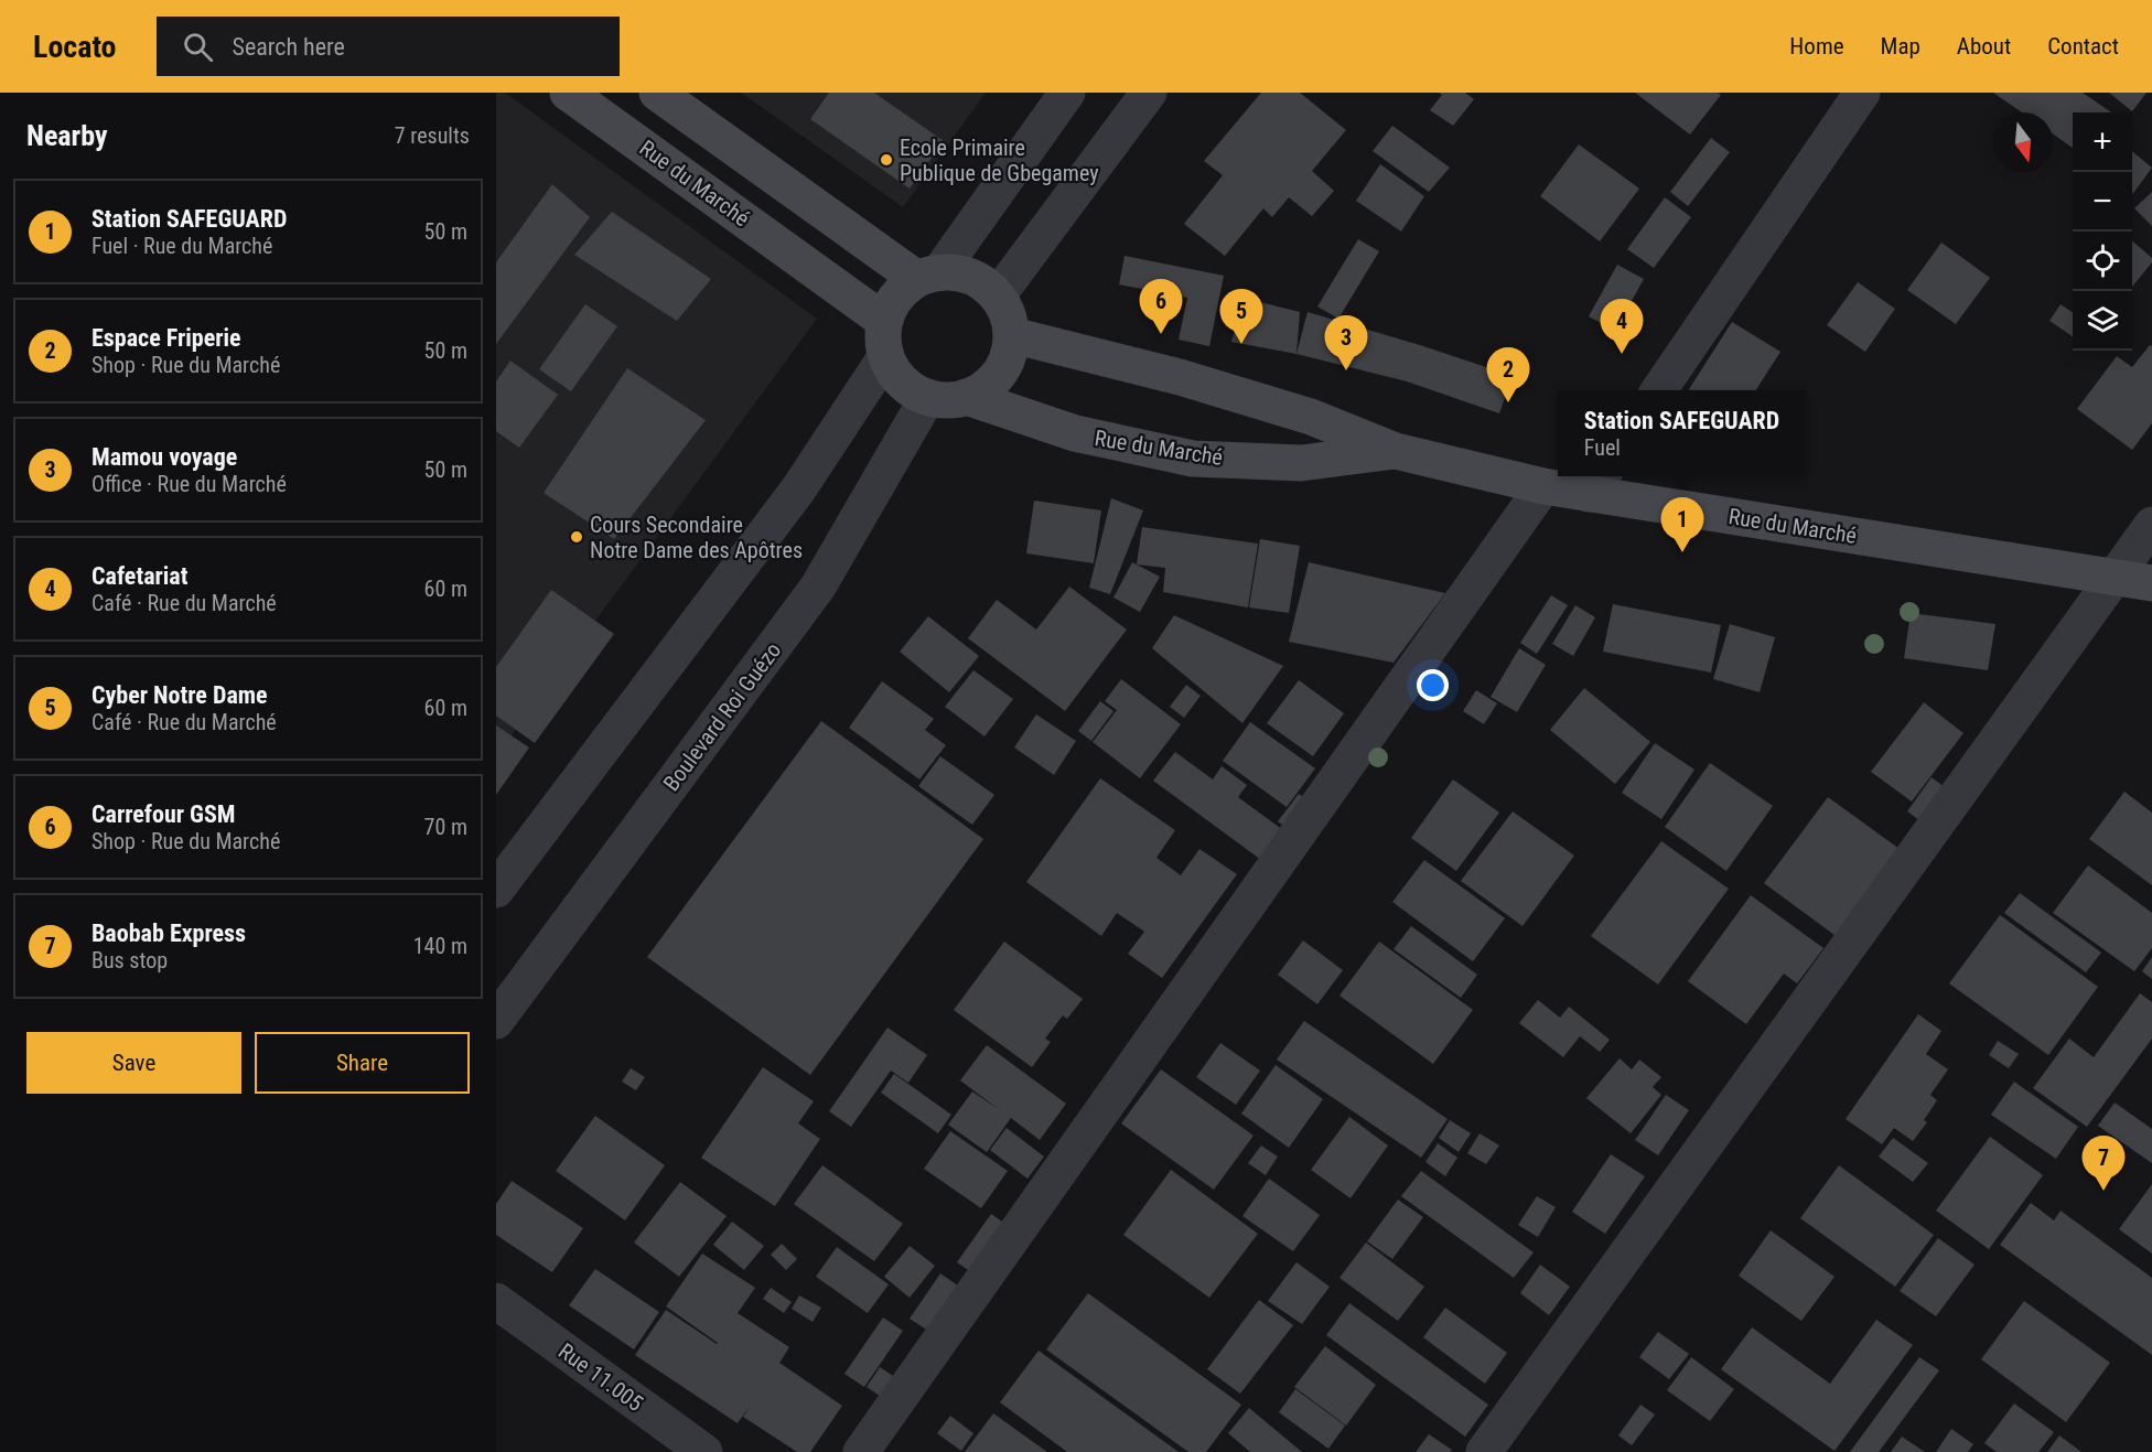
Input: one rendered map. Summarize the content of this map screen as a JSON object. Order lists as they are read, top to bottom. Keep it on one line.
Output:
{"streets":{"main road":["Rue du Marché"],"street":["Boulevard Roi Guézo","Rue 11.005"]},"crossings":[["Rue du Marché","Boulevard Roi Guézo"]],"places":["Ecole Primaire Publique de Gbegamey","Cours Secondaire Notre Dame des Apôtres"],"north":"bottom","page":{"header":"Locato","search":"Search here","nav":["Home","Map","About","Contact"],"heading":["Nearby","7 results"],"map_buttons":["+","−"],"list":[{"mark":"1","name":"Station SAFEGUARD","note":"Fuel · Rue du Marché","value":"50 m"},{"mark":"2","name":"Espace Friperie","note":"Shop · Rue du Marché","value":"50 m"},{"mark":"3","name":"Mamou voyage","note":"Office · Rue du Marché","value":"50 m"},{"mark":"4","name":"Cafetariat","note":"Café · Rue du Marché","value":"60 m"},{"mark":"5","name":"Cyber Notre Dame","note":"Café · Rue du Marché","value":"60 m"},{"mark":"6","name":"Carrefour GSM","note":"Shop · Rue du Marché","value":"70 m"},{"mark":"7","name":"Baobab Express","note":"Bus stop","value":"140 m"}],"pins":["6","5","4","3","2","1","7"],"popup":["Station SAFEGUARD","Fuel"],"buttons":["Save","Share"]}}
